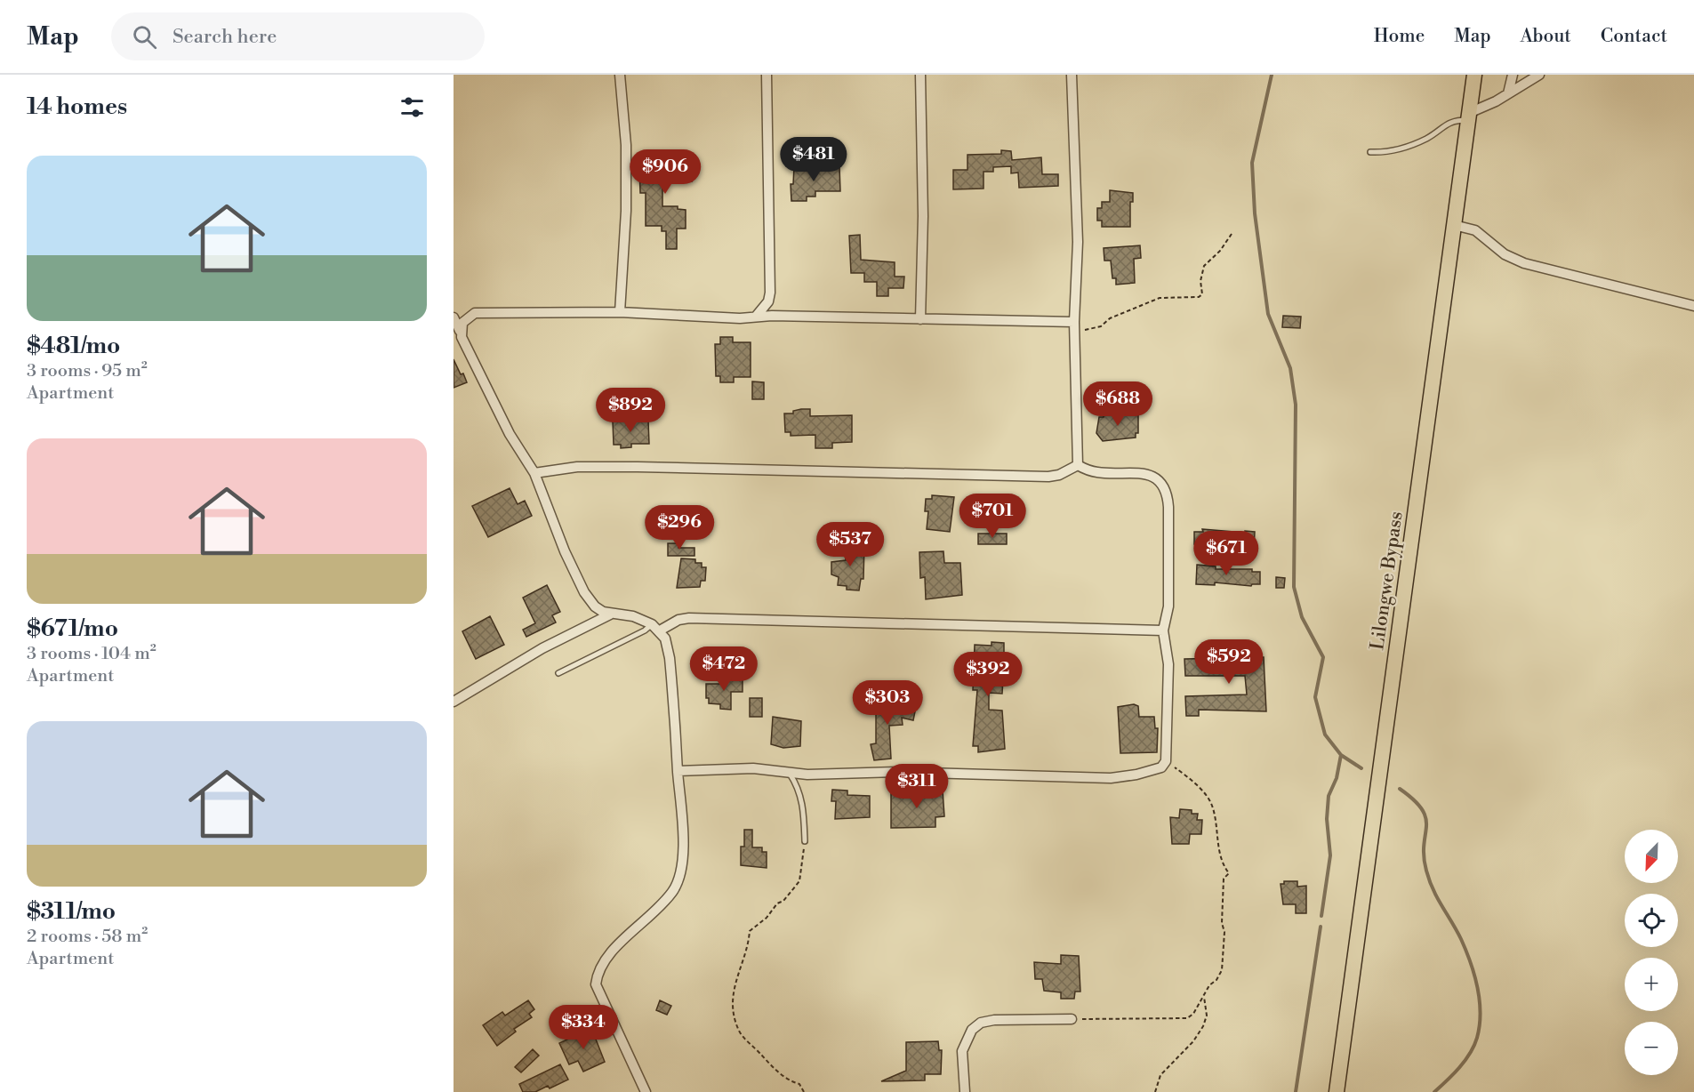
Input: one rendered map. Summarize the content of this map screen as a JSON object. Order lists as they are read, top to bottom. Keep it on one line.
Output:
{"streets":{"main road":["Lilongwe Bypass"]},"north":"bottom left","page":{"header":"Map","search":"Search here","nav":["Home","Map","About","Contact"],"heading":"14 homes","price":["$481","$906","$688","$892","$701","$296","$537","$671","$592","$472","$392","$303","$311","$334"],"list":[{"name":"$481/mo","note":"3 rooms · 95 m² · Apartment"},{"name":"$671/mo","note":"3 rooms · 104 m² · Apartment"},{"name":"$311/mo","note":"2 rooms · 58 m² · Apartment"}],"map_buttons":["+","−"]}}
